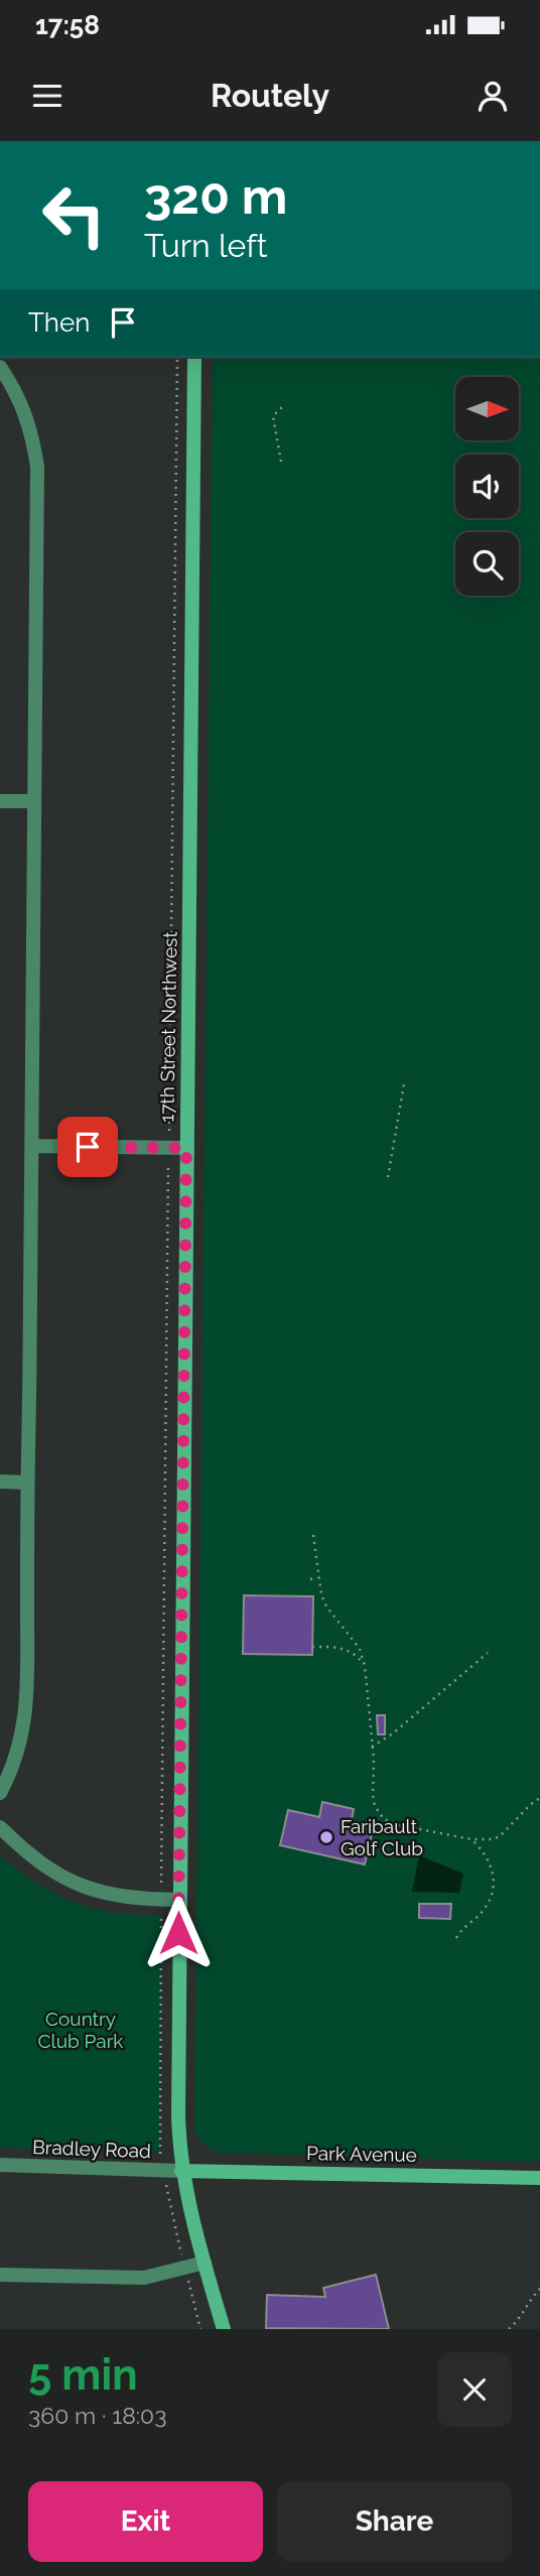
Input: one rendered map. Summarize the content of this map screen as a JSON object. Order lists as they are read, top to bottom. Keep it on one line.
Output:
{"streets":{"street":["17th Street Northwest","Bradley Road","Park Avenue"]},"crossings":[["17th Street Northwest","Bradley Road"],["17th Street Northwest","Park Avenue"],["Bradley Road","Park Avenue"]],"parks":["Country Club Park"],"places":["Faribault Golf Club"],"north":"right","page":{"status":"17:58","header":"Routely","turn":["320 m","Turn left"],"then":"Then","heading":["5 min","360 m · 18:03"],"buttons":["Exit","Share"]}}
